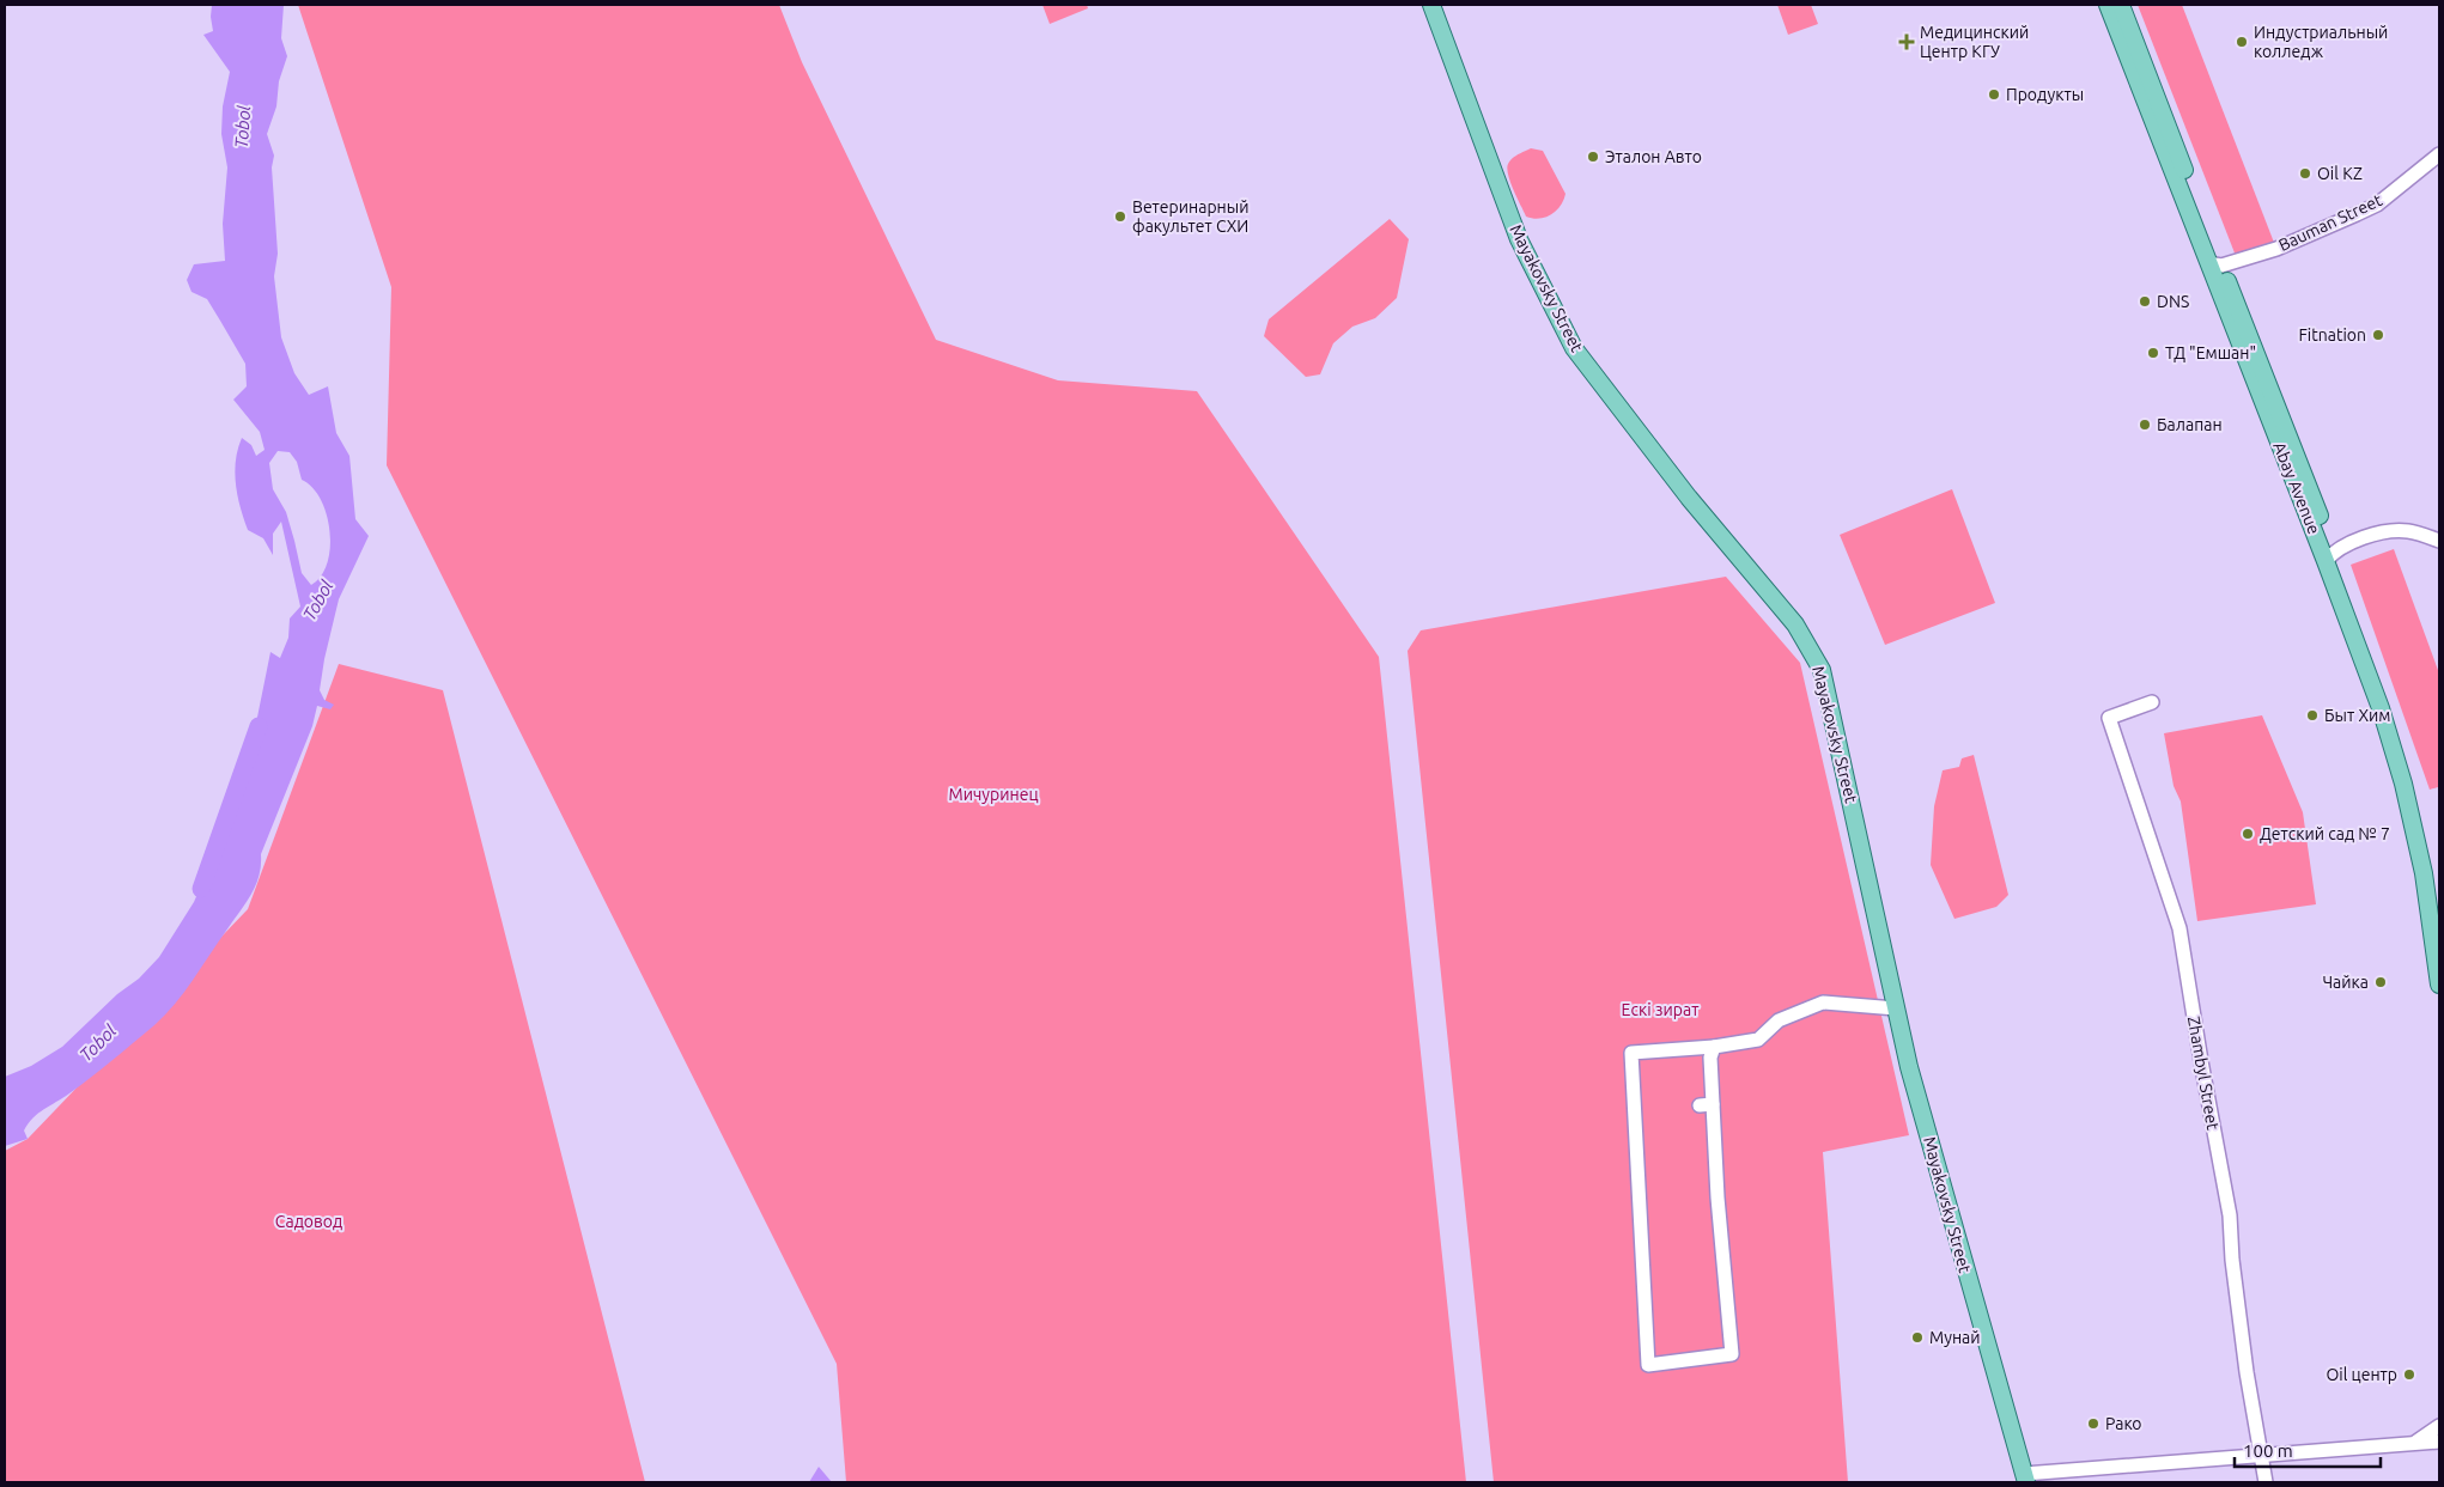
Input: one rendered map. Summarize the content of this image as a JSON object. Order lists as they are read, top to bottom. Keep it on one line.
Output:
{"streets":{"main road":["Mayakovsky Street","Abay Avenue"],"street":["Bauman Street","Zhambyl Street"]},"crossings":[["Bauman Street","Abay Avenue"]],"water":["Tobol"],"parks":["Мичуринец","Ескі зират","Садовод"],"places":{"health":["Медицинский Центр КГУ"],"other":["Индустриальный колледж","Продукты","Эталон Авто","Oil KZ","Ветеринарный факультет СХИ","DNS","Fitnation","ТД \"Емшан\"","Балапан","Быт Хим","Детский сад № 7","Чайка","Мунай","Oil центр","Рако"]},"scale_bar":"100 m"}
